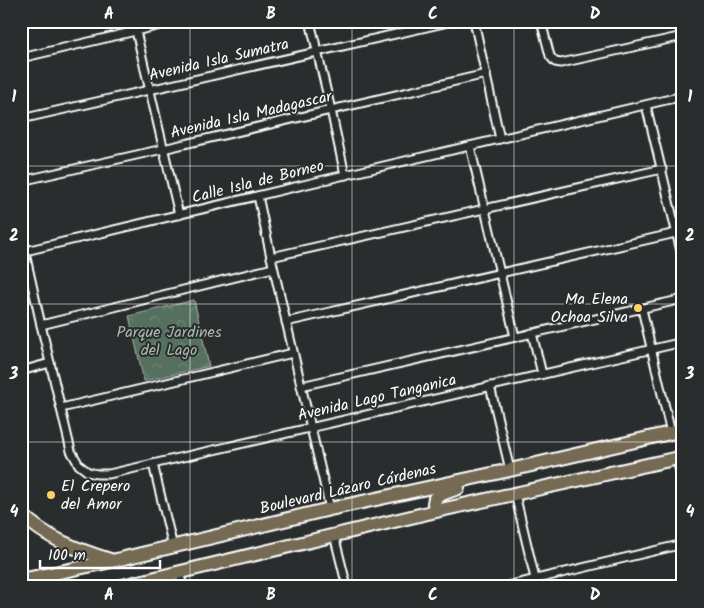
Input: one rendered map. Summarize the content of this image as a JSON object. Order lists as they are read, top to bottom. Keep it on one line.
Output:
{"streets":{"highway":["Boulevard Lázaro Cárdenas"],"street":["Avenida Isla Sumatra","Avenida Isla Madagascar","Calle Isla de Borneo","Avenida Lago Tanganica"]},"parks":["Parque Jardines del Lago"],"places":["Ma Elena Ochoa Silva","El Crepero del Amor"],"scale_bar":"100 m","grid":{"columns":["A","B","C","D"],"rows":["1","2","3","4"]}}
